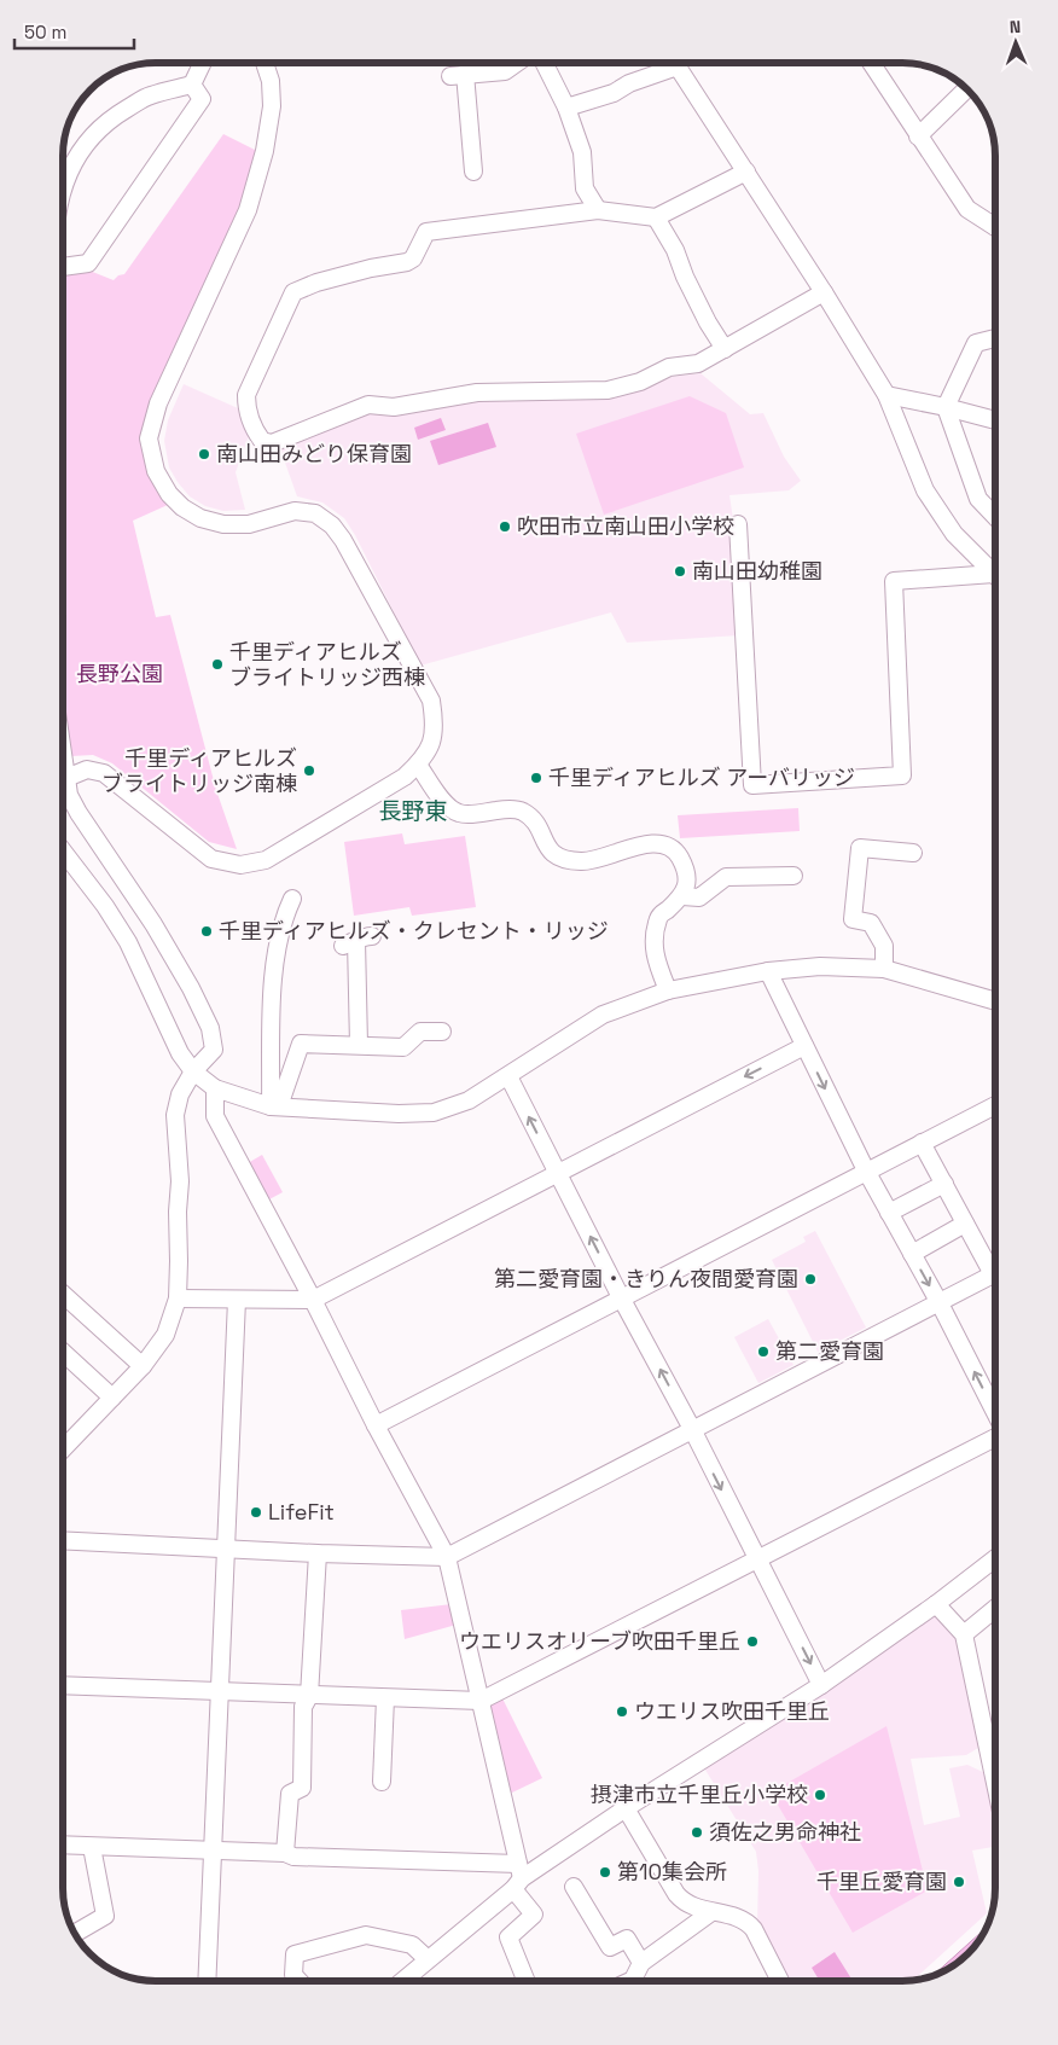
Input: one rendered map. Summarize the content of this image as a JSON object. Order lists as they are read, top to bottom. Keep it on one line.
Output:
{"districts":["長野東"],"parks":["長野公園"],"places":["南山田みどり保育園","吹田市立南山田小学校","南山田幼稚園","千里ディアヒルズ ブライトリッジ西棟","千里ディアヒルズ ブライトリッジ南棟","千里ディアヒルズ アーバリッジ","千里ディアヒルズ・クレセント・リッジ","第二愛育園・きりん夜間愛育園","第二愛育園","LifeFit","ウエリスオリーブ吹田千里丘","ウエリス吹田千里丘","摂津市立千里丘小学校","須佐之男命神社","第10集会所","千里丘愛育園"],"scale_bar":"50 m","north":"top"}
